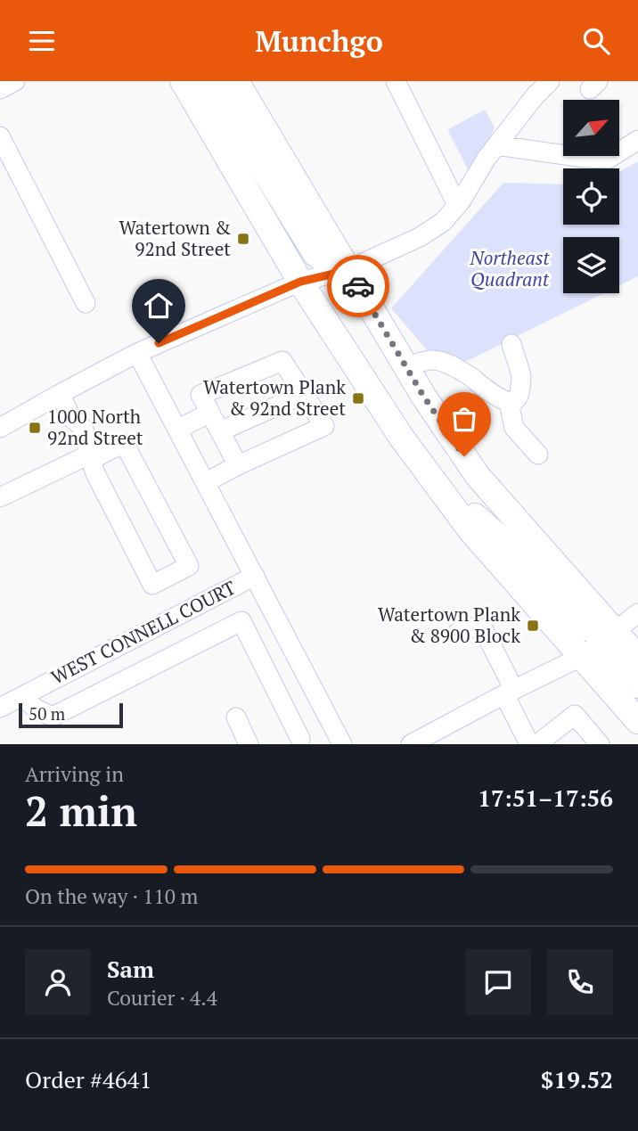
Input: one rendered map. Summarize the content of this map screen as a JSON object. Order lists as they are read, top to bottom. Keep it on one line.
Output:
{"streets":{"street":["WEST CONNELL COURT"]},"parks":["Northeast Quadrant"],"places":{"transit":["Watertown & 92nd Street","Watertown Plank & 92nd Street","1000 North 92nd Street","Watertown Plank & 8900 Block"]},"scale_bar":"50 m","north":"top right","page":{"header":"Munchgo","scale":"50 m","heading":["2 min","Arriving in","17:51–17:56"],"panel":["Sam","Courier · 4.4","Order #4641","$19.52"],"bar":"On the way · 110 m"}}
